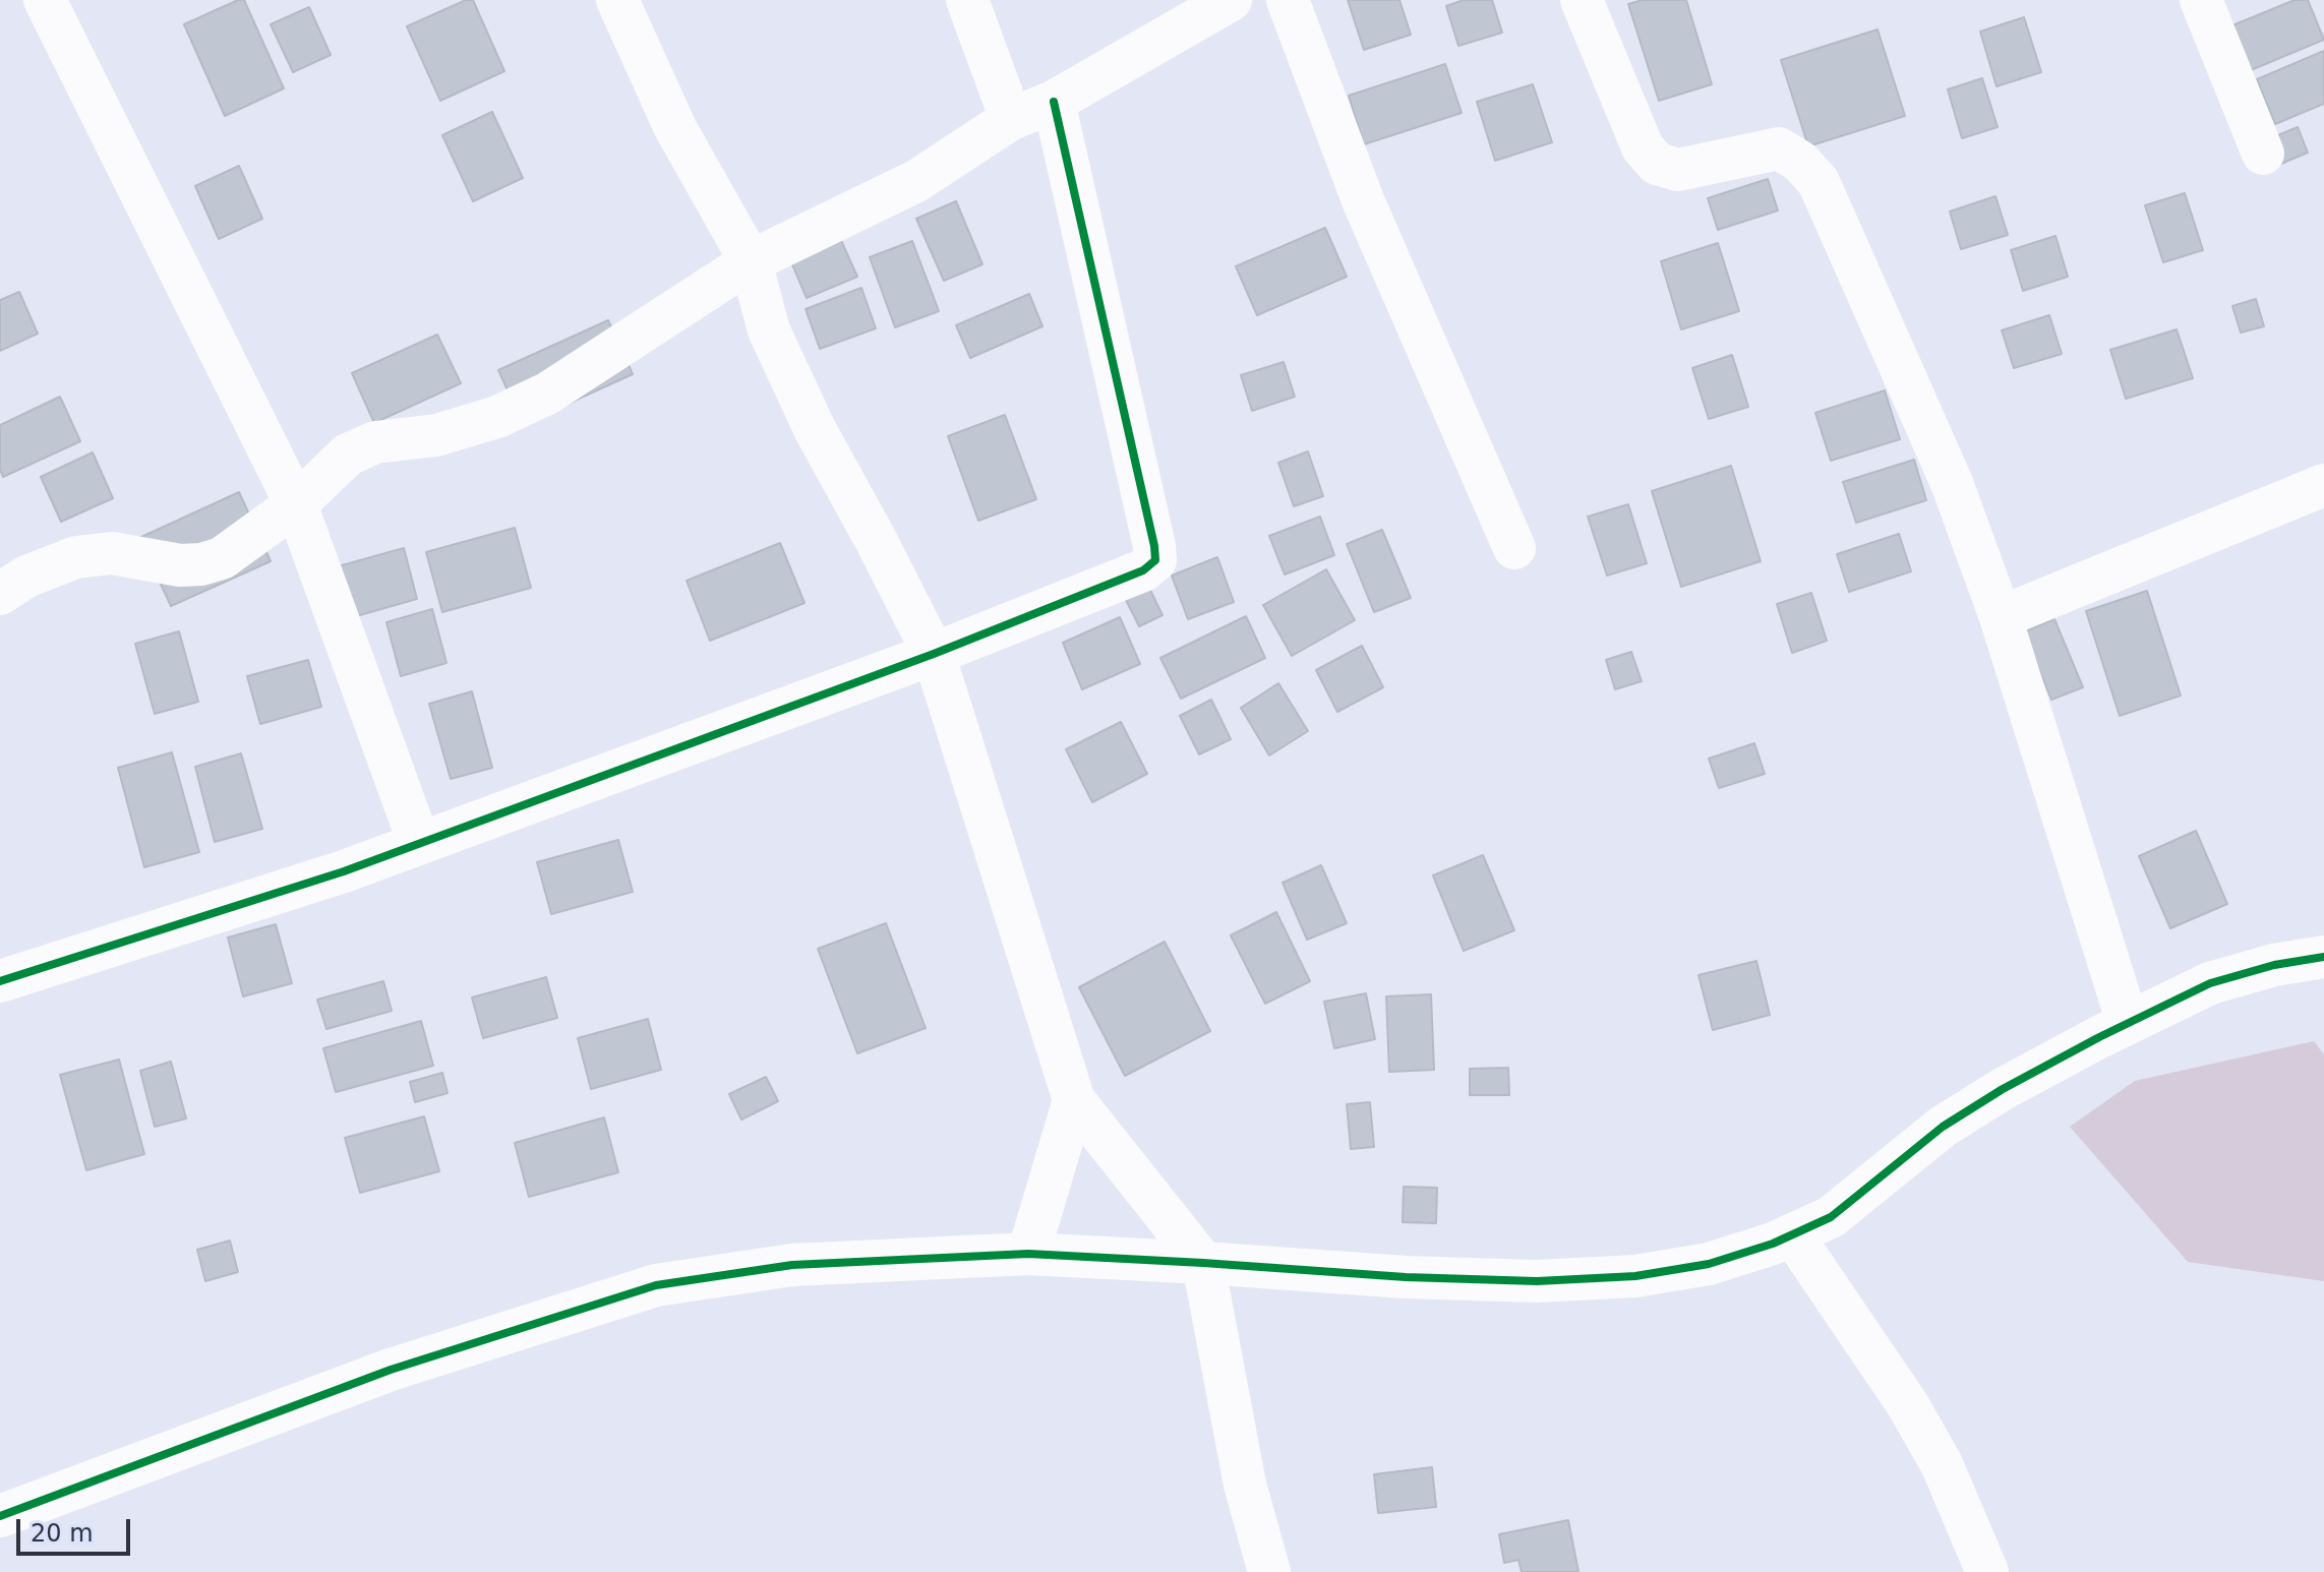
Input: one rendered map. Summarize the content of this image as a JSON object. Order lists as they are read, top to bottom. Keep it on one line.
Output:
{"scale_bar":"20 m"}
